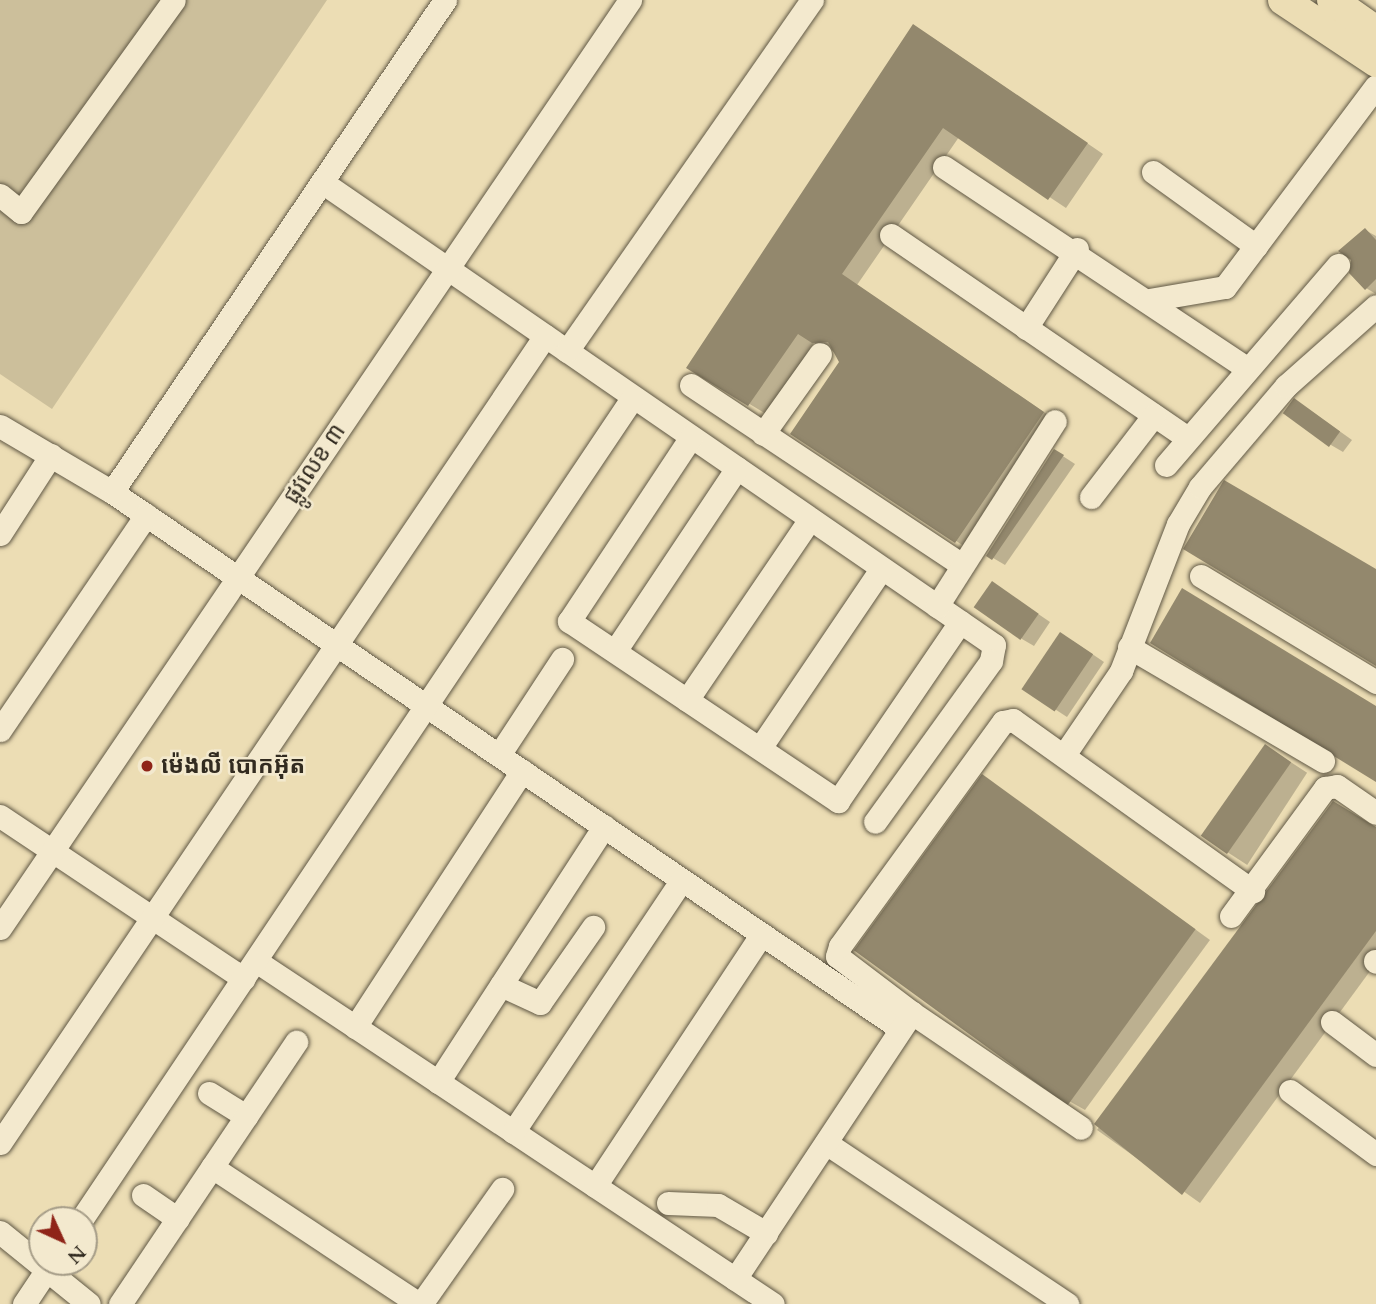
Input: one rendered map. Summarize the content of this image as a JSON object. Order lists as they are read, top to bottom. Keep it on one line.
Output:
{"streets":{"street":["ផ្លូវលេខ ៣"]},"places":["ម៉េងលី បោកអ៊ុត"],"north":"bottom right"}
